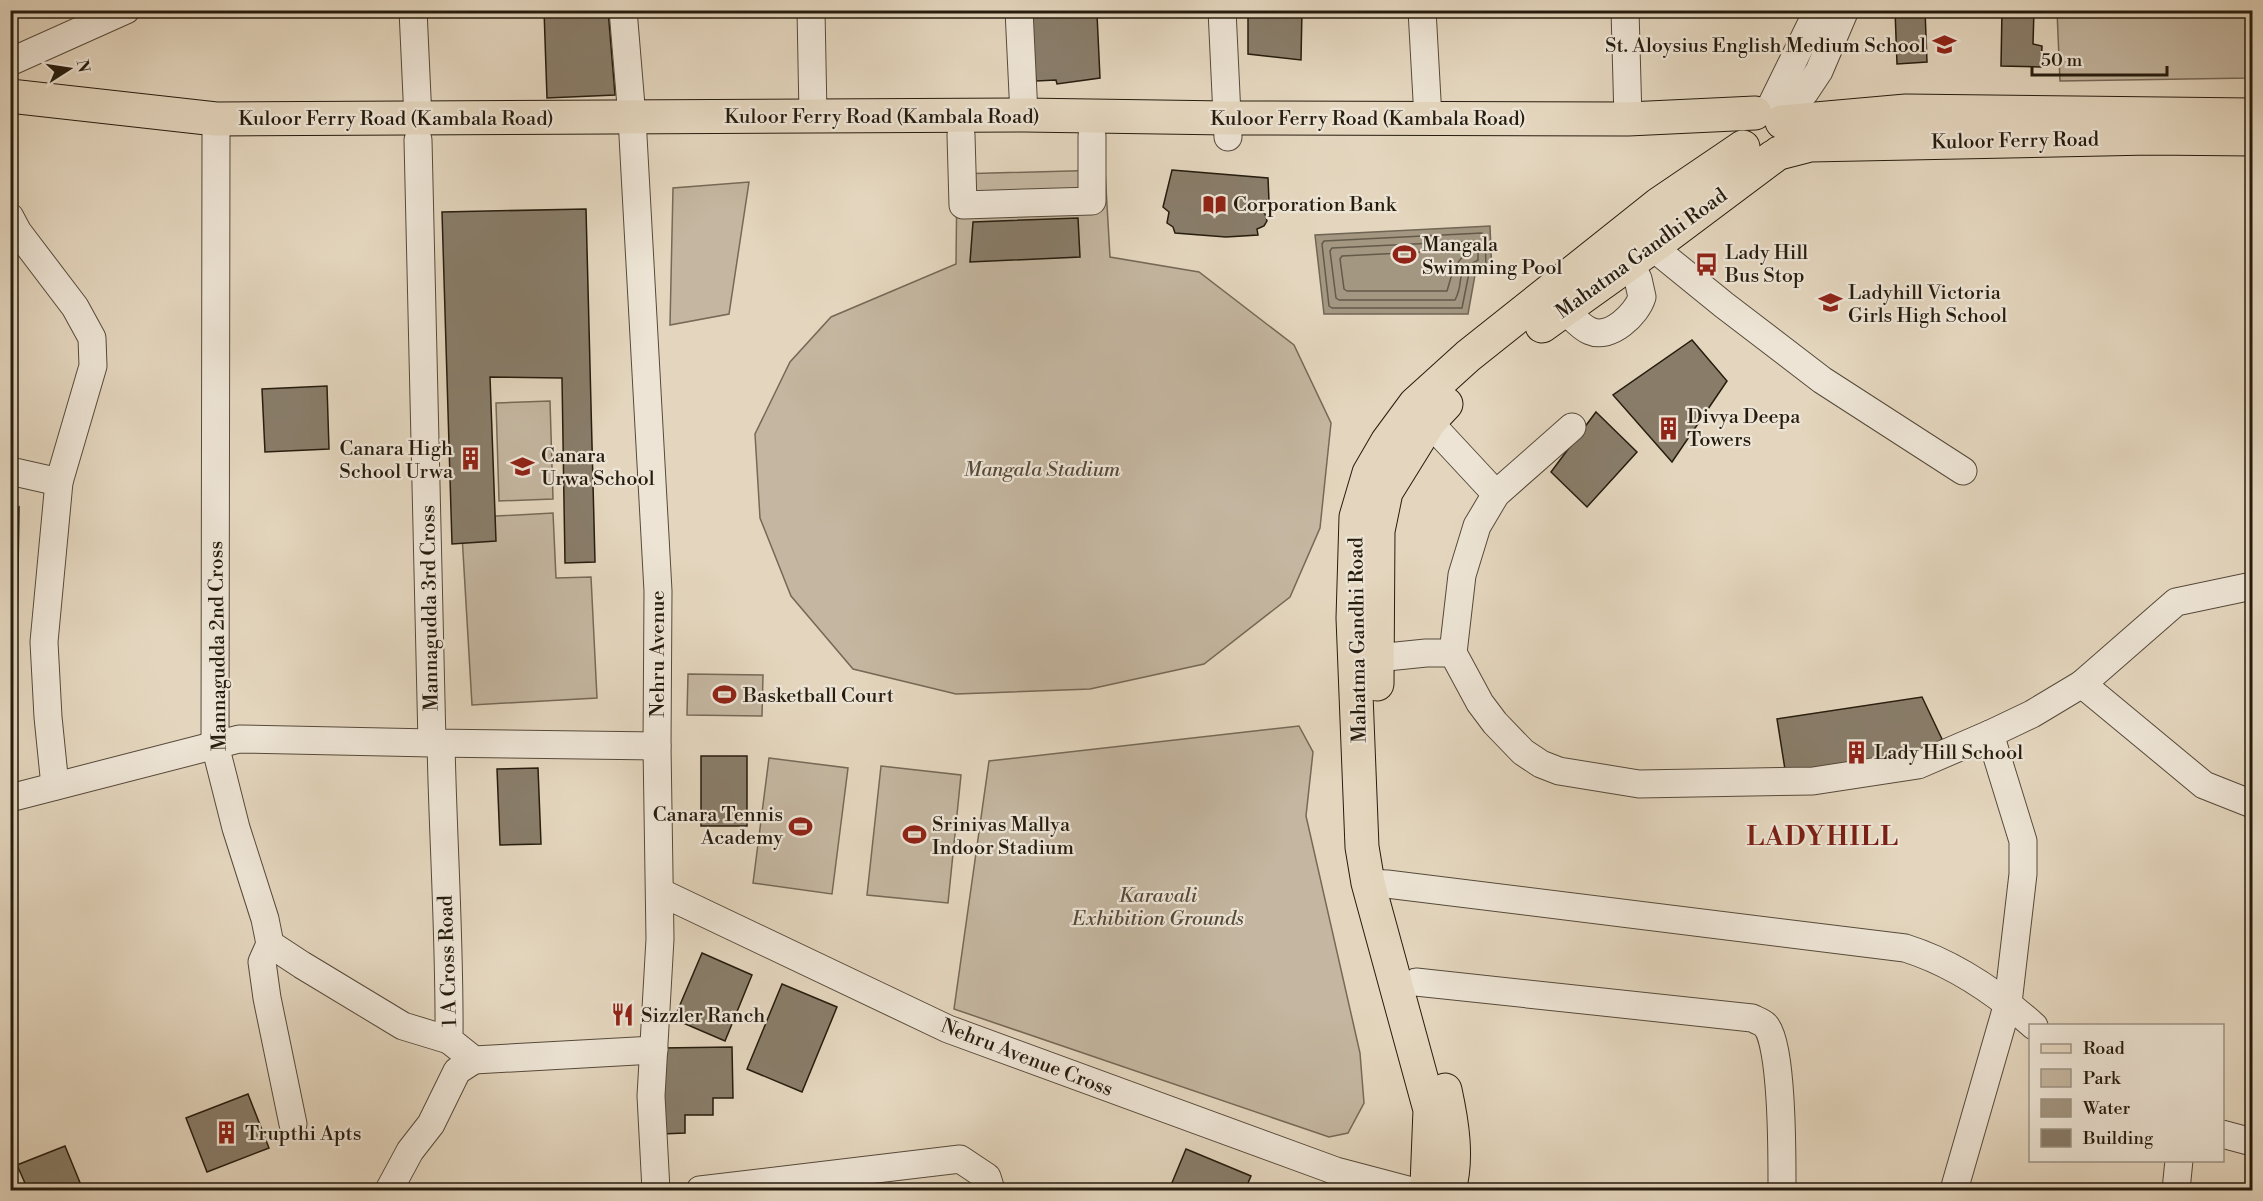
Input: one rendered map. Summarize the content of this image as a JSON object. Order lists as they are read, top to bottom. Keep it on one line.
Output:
{"streets":{"main road":["Kuloor Ferry Road (Kambala Road)","Kuloor Ferry Road","Mahatma Gandhi Road"],"street":["Mannagudda 3rd Cross","Mannagudda 2nd Cross","Nehru Avenue","1 A Cross Road","Nehru Avenue Cross"]},"crossings":[["Kuloor Ferry Road (Kambala Road)","Kuloor Ferry Road"],["Kuloor Ferry Road (Kambala Road)","Mahatma Gandhi Road"],["Kuloor Ferry Road (Kambala Road)","Mannagudda 3rd Cross"],["Kuloor Ferry Road (Kambala Road)","Mannagudda 2nd Cross"],["Kuloor Ferry Road (Kambala Road)","Nehru Avenue"],["Kuloor Ferry Road","Mahatma Gandhi Road"],["Mannagudda 3rd Cross","1 A Cross Road"],["Nehru Avenue","Nehru Avenue Cross"]],"districts":["LADYHILL"],"parks":["Mangala Stadium","Karavali Exhibition Grounds"],"places":{"school or university":["St. Aloysius English Medium School","Ladyhill Victoria Girls High School","Canara Urwa School"],"library":["Corporation Bank"],"sports":["Mangala Swimming Pool","Basketball Court","Canara Tennis Academy","Srinivas Mallya Indoor Stadium"],"bus stop":["Lady Hill Bus Stop"],"building":["Divya Deepa Towers","Canara High School Urwa","Lady Hill School","Trupthi Apts"],"restaurant":["Sizzler Ranch"]},"legend":["Road","Park","Water","Building"],"scale_bar":"50 m","north":"right"}
